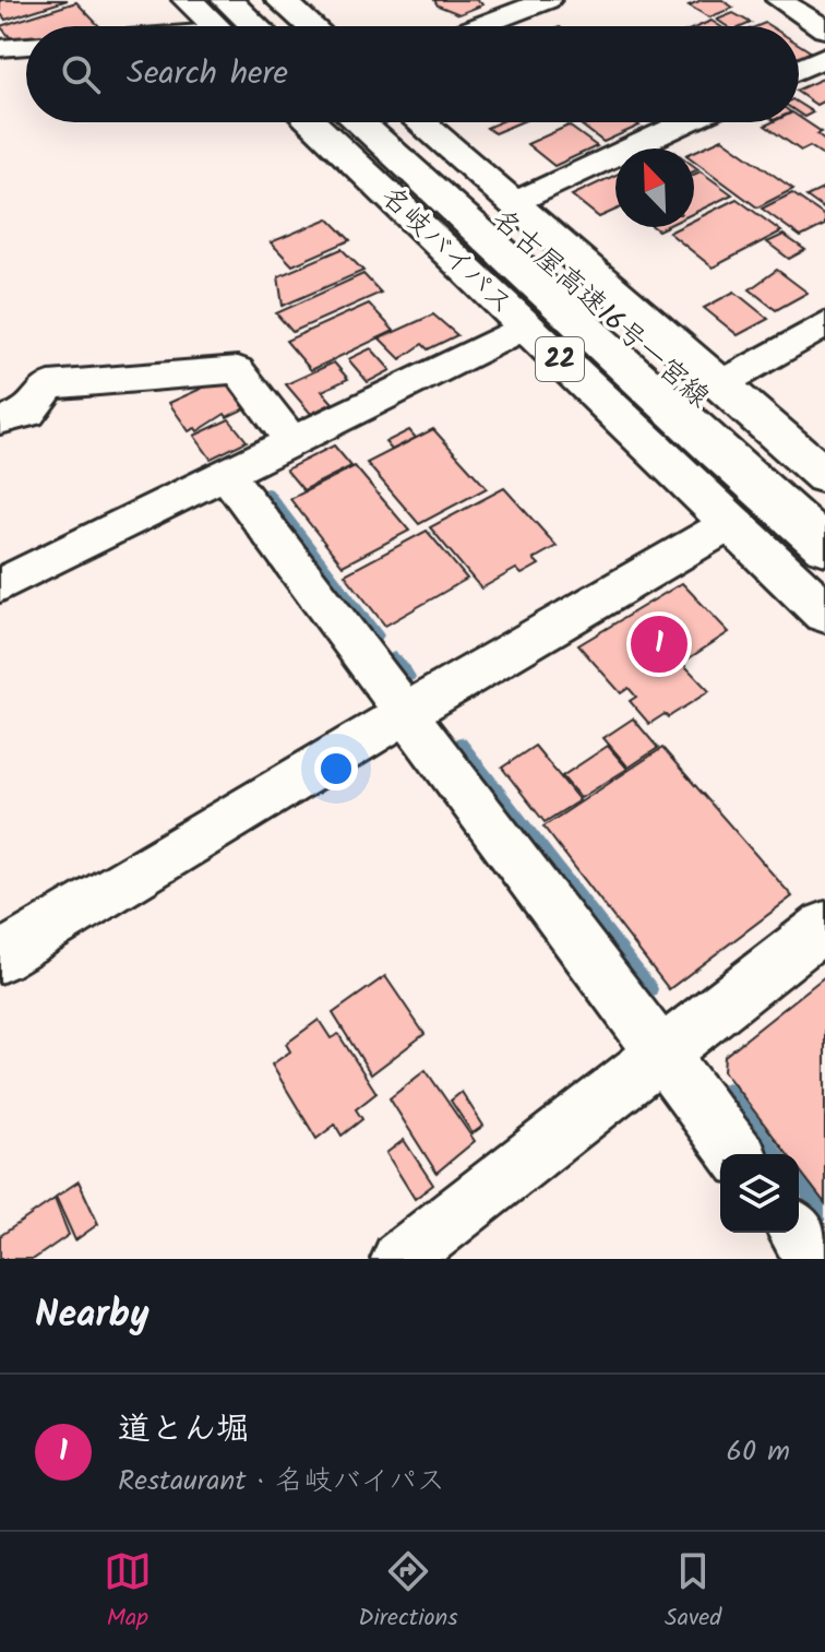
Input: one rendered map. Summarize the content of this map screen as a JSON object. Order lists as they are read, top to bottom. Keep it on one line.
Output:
{"streets":{"highway":["名岐バイパス","名古屋高速16号一宮線","22"]},"north":"top left","page":{"search":"Search here","pins":"1","heading":"Nearby","list":[{"mark":"1","name":"道とん堀","note":"Restaurant · 名岐バイパス","value":"60 m"}],"nav":["Map","Directions","Saved"]}}
